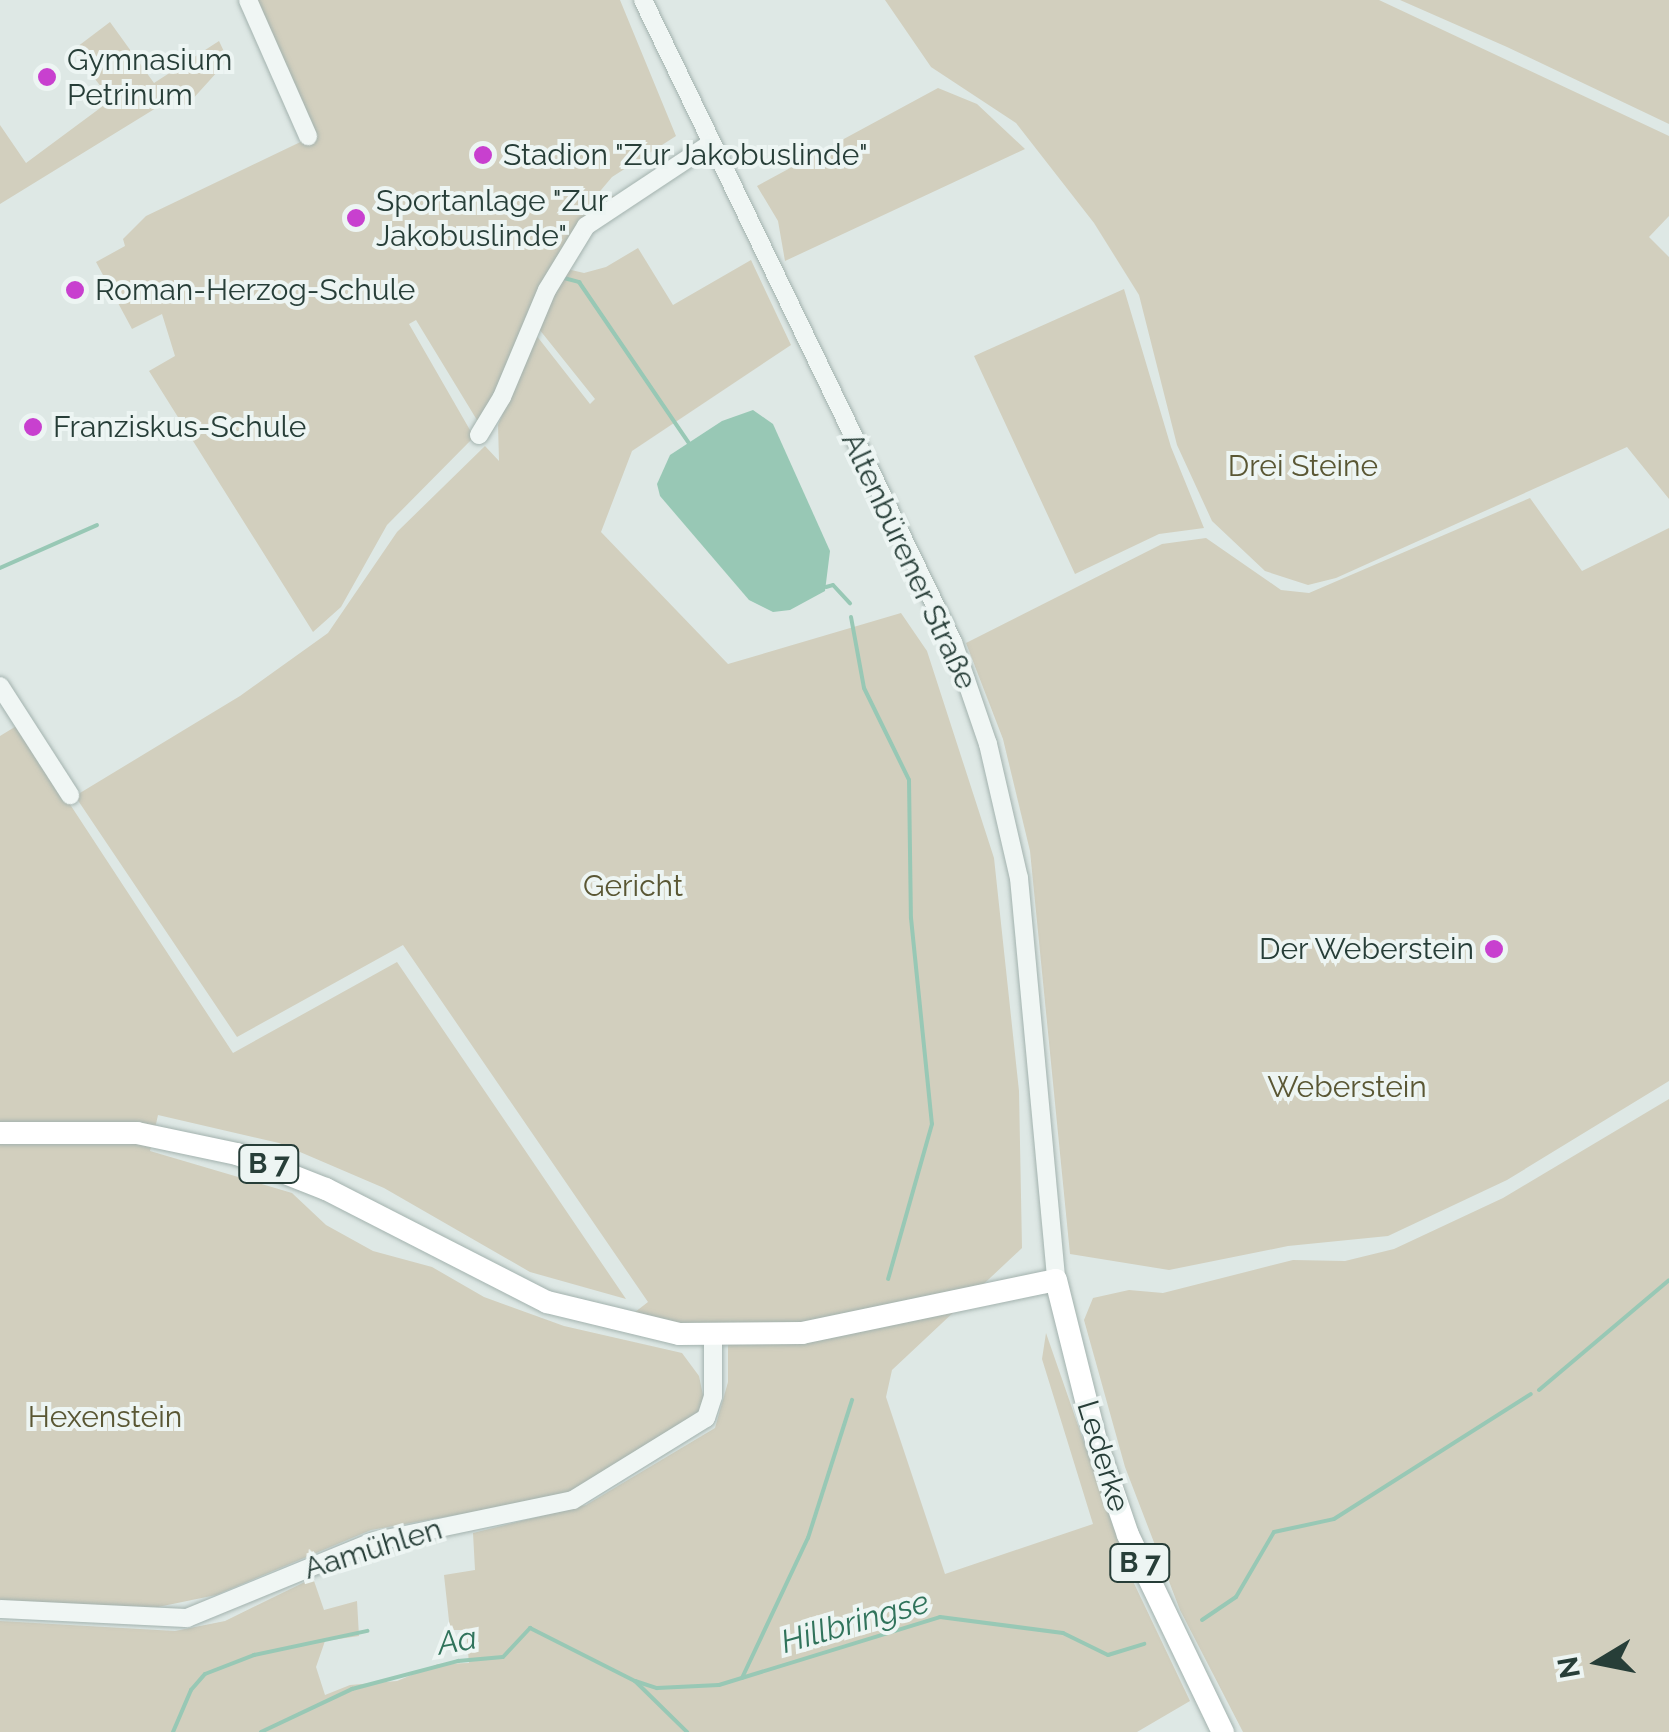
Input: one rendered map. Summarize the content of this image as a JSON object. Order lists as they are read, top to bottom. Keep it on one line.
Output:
{"streets":{"main road":["B 7","Lederke"],"street":["Altenbürener Straße","Aamühlen"]},"crossings":[["Altenbürener Straße","B 7"],["Altenbürener Straße","Lederke"],["B 7","Lederke"],["B 7","Aamühlen"]],"water":["Hillbringse","Aa"],"parks":["Drei Steine","Gericht","Weberstein","Hexenstein"],"places":["Gymnasium Petrinum","Stadion \"Zur Jakobuslinde\"","Sportanlage \"Zur Jakobuslinde\"","Roman-Herzog-Schule","Franziskus-Schule","Der Weberstein"],"north":"left"}
